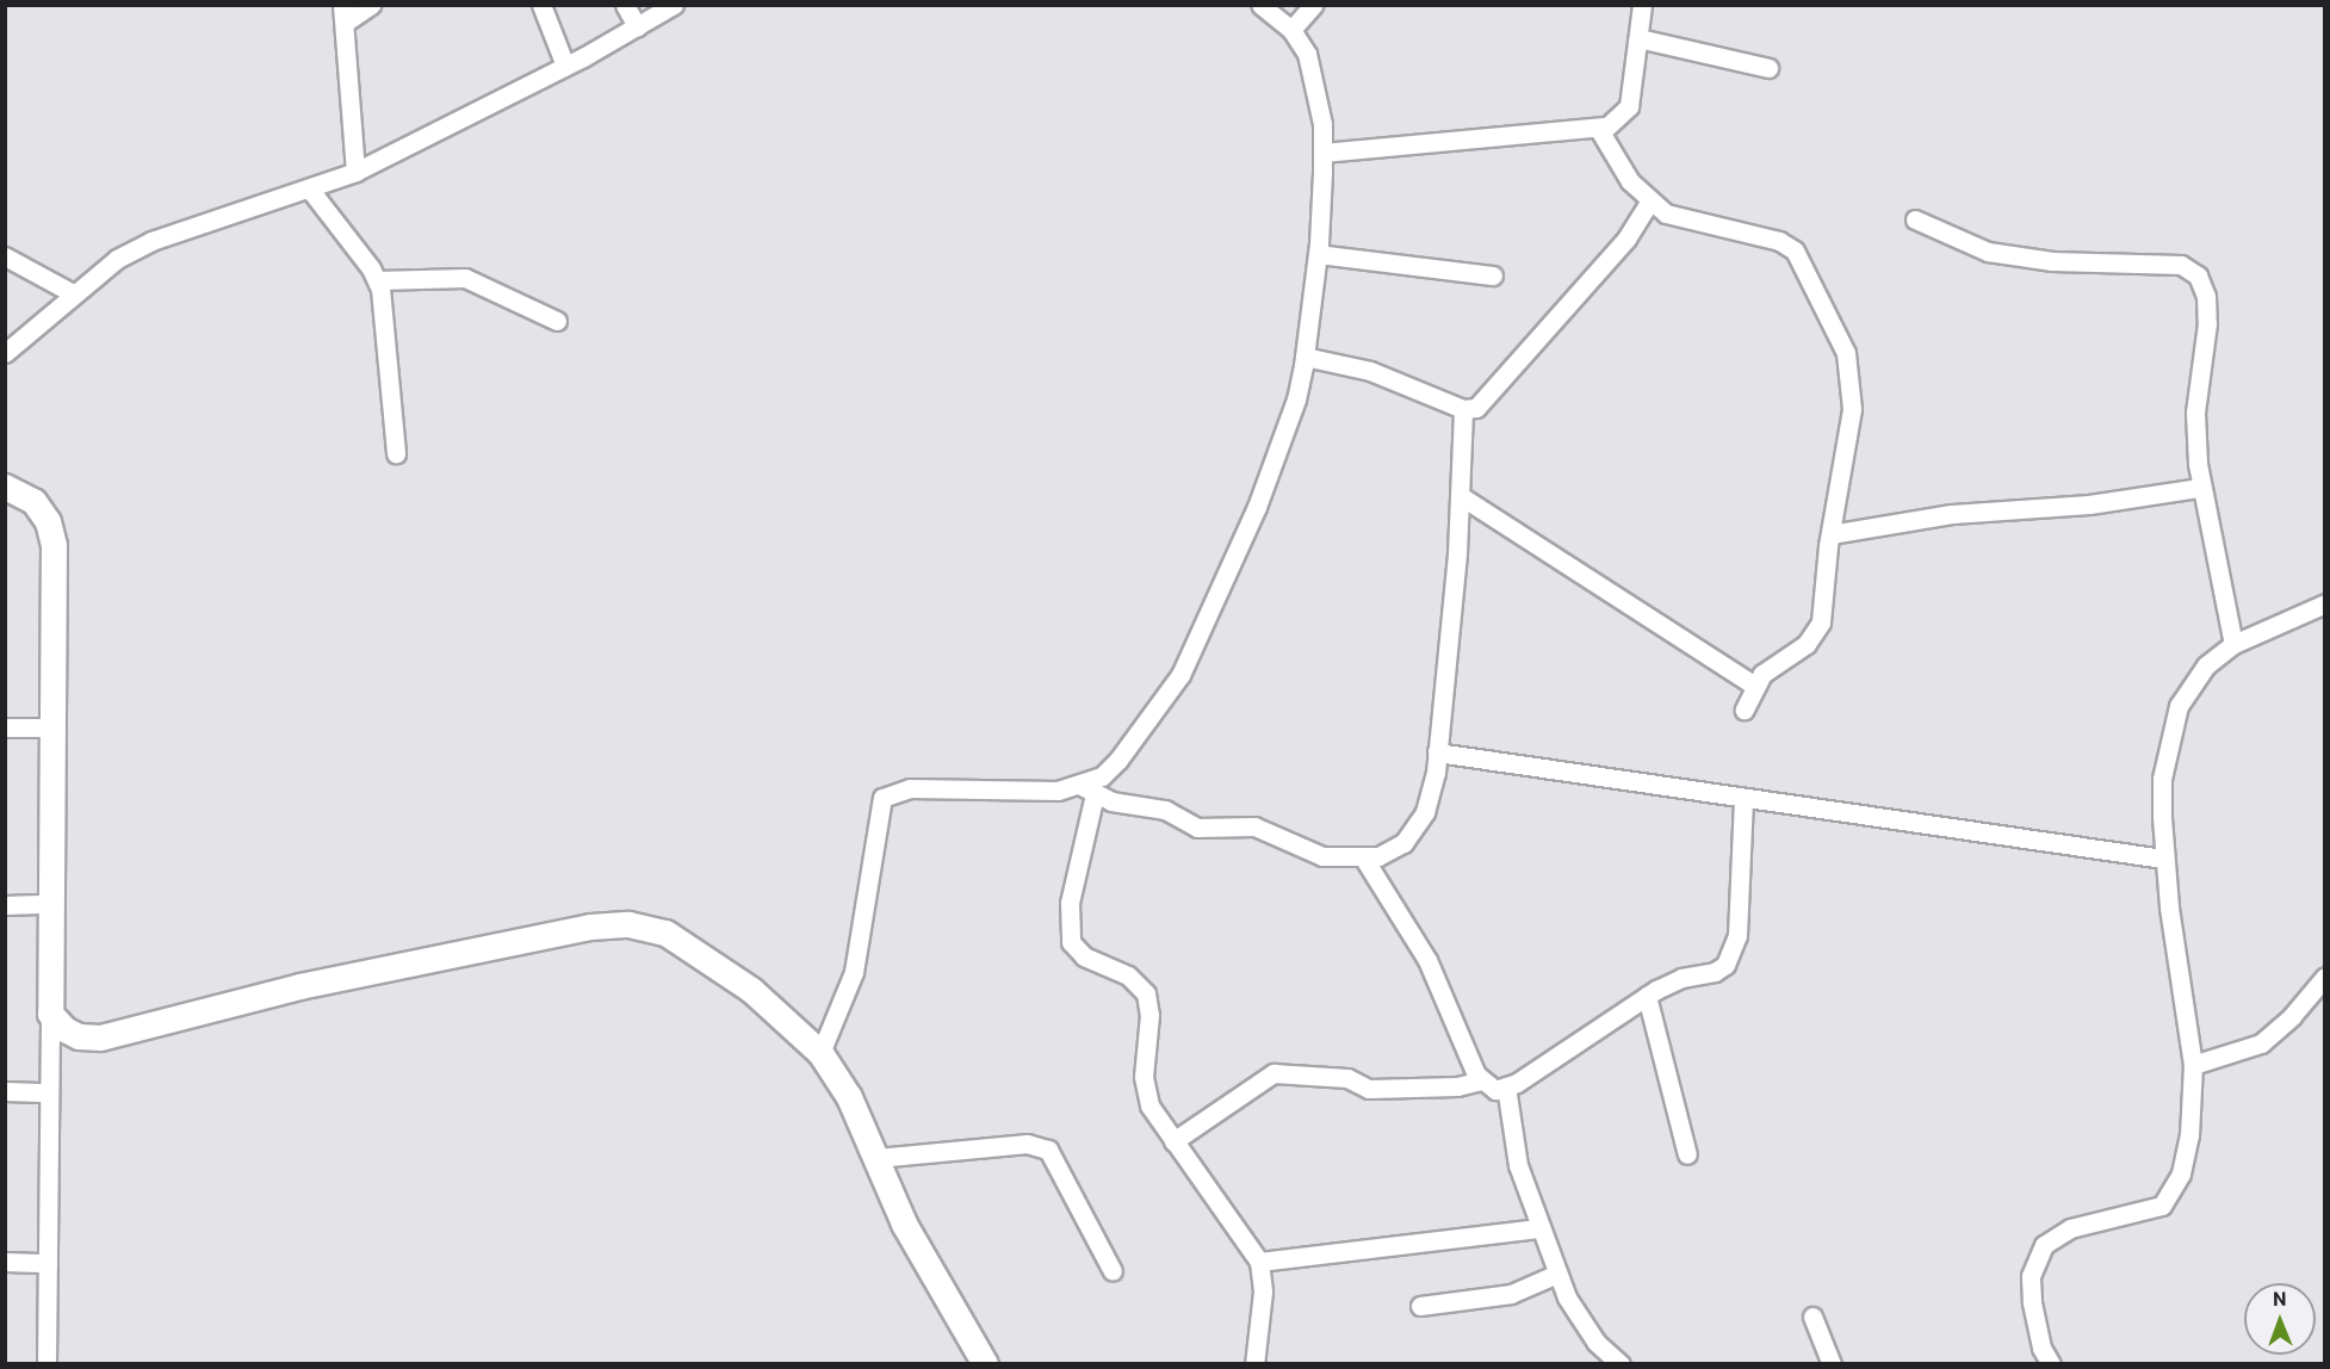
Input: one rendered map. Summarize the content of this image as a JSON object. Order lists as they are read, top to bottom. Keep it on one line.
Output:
{"north":"top"}
